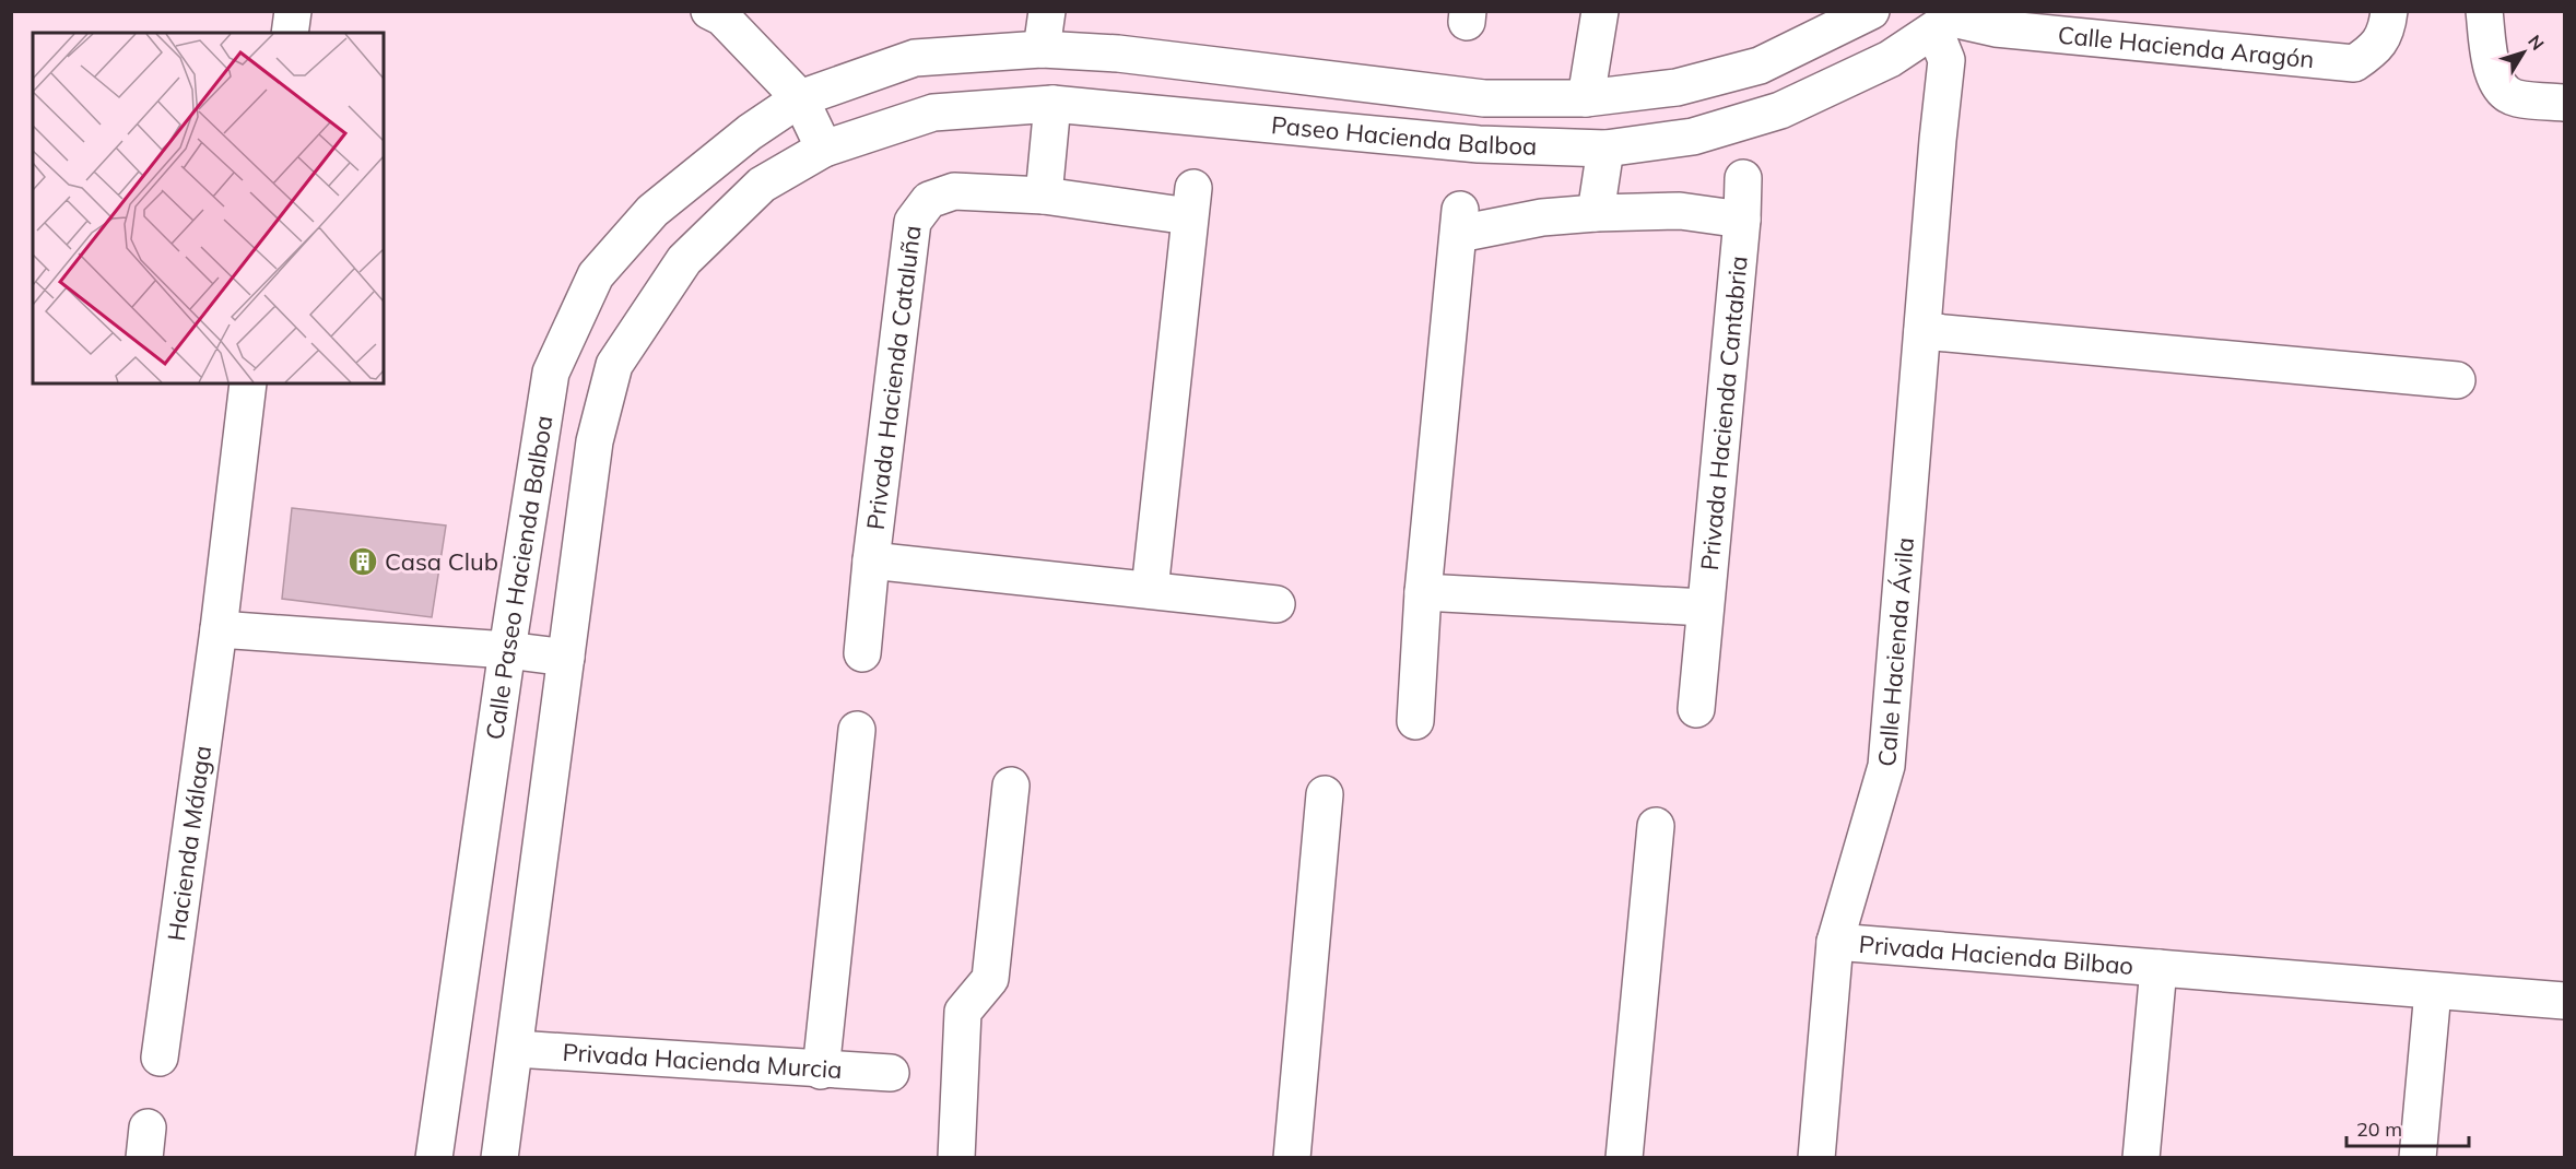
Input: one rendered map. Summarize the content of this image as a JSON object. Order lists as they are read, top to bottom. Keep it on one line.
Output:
{"streets":{"street":["Calle Hacienda Aragón","Paseo Hacienda Balboa","Privada Hacienda Cataluña","Privada Hacienda Cantabria","Calle Paseo Hacienda Balboa","Calle Hacienda Ávila","Hacienda Málaga","Privada Hacienda Bilbao","Privada Hacienda Murcia"]},"crossings":[["Calle Hacienda Aragón","Paseo Hacienda Balboa"],["Calle Hacienda Aragón","Calle Hacienda Ávila"],["Paseo Hacienda Balboa","Calle Paseo Hacienda Balboa"],["Paseo Hacienda Balboa","Calle Hacienda Ávila"],["Calle Hacienda Ávila","Privada Hacienda Bilbao"]],"places":{"building":["Casa Club"]},"scale_bar":"20 m","north":"top right"}
